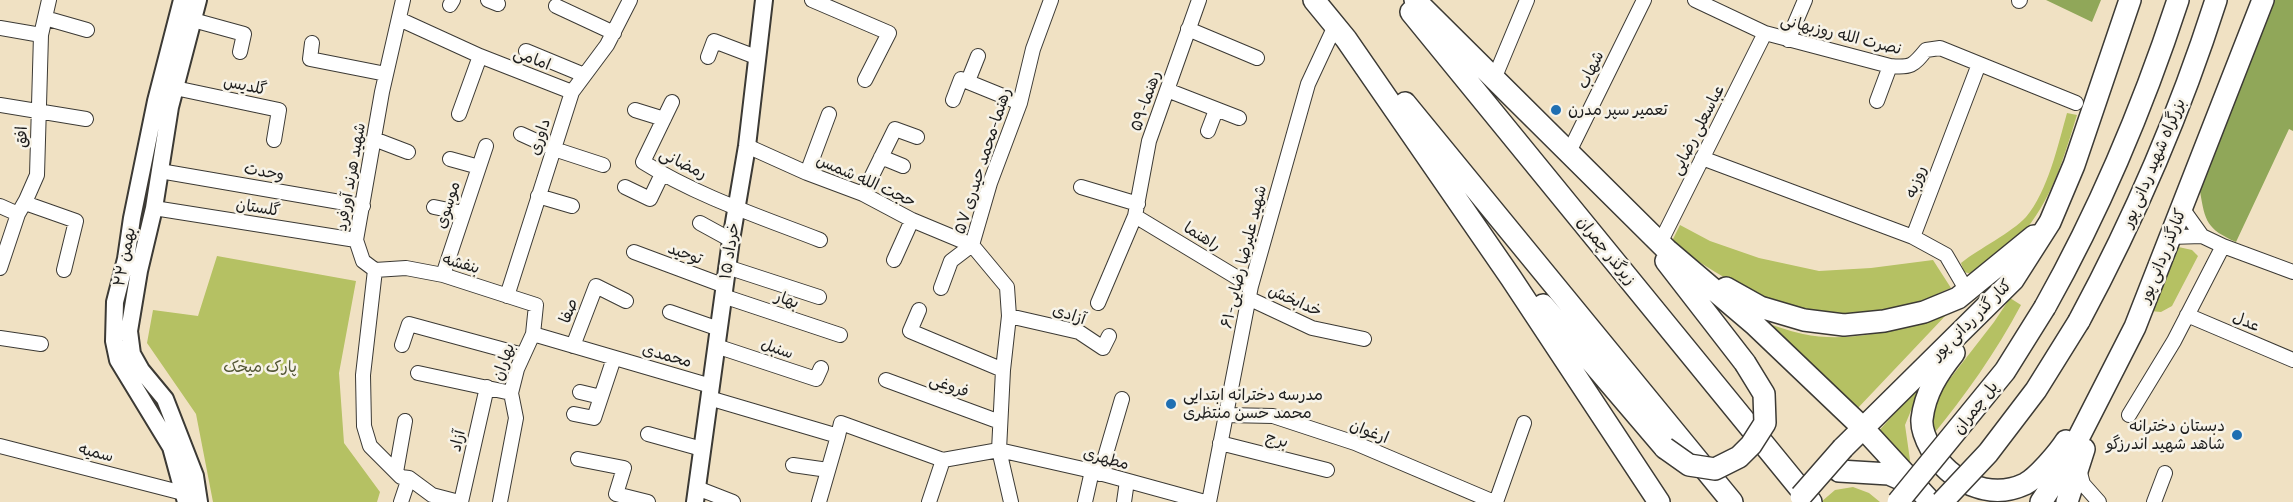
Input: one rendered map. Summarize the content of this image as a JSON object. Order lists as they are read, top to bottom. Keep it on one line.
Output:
{"streets":{"main road":["بزرگراه شهید ردانی پور","زیرگذر چمران","کنارگذر ردانی پور","کنار گذر ردانی پور","پل چمران"],"street":["نصرت الله روزبهانی","امامی","شهاب","گلدیس","۵۹-رهنما","عباسعلی رضایی","افق","داوری","۵۷ رهنما-محمد حیدری","رمضانی","وحدت","شهید هرند آورفرد","حجت الله شمس","روزبه","موسوی","گلستان","راهنما","۱۵ خرداد","توحید","۲۲ بهمن","۶۱-شهید علیرضا رضایی","بنفشه","بهار","خدابخش","صفا","آزادی","عدل","سنبل","محمدی","بهاران","فروغی","ارغوان","برج","آزاد","سمیه","مطهری"]},"crossings":[["نصرت الله روزبهانی","عباسعلی رضایی"],["نصرت الله روزبهانی","روزبه"],["امامی","داوری"],["امامی","شهید هرند آورفرد"],["گلدیس","۲۲ بهمن"],["۵۹-رهنما","راهنما"],["داوری","بنفشه"],["۵۷ رهنما-محمد حیدری","حجت الله شمس"],["۵۷ رهنما-محمد حیدری","آزادی"],["۵۷ رهنما-محمد حیدری","فروغی"],["۵۷ رهنما-محمد حیدری","مطهری"],["بزرگراه شهید ردانی پور","پل چمران"],["رمضانی","۱۵ خرداد"],["وحدت","شهید هرند آورفرد"],["وحدت","۲۲ بهمن"],["شهید هرند آورفرد","گلستان"],["شهید هرند آورفرد","بنفشه"],["حجت الله شمس","۱۵ خرداد"],["موسوی","بنفشه"],["گلستان","۲۲ بهمن"],["راهنما","۶۱-شهید علیرضا رضایی"],["راهنما","خدابخش"],["۱۵ خرداد","توحید"],["۱۵ خرداد","بهار"],["۱۵ خرداد","سنبل"],["۱۵ خرداد","محمدی"],["زیرگذر چمران","کنار گذر ردانی پور"],["توحید","بهار"],["۲۲ بهمن","سمیه"],["۶۱-شهید علیرضا رضایی","خدابخش"],["۶۱-شهید علیرضا رضایی","ارغوان"],["۶۱-شهید علیرضا رضایی","برج"],["۶۱-شهید علیرضا رضایی","مطهری"],["بنفشه","بهاران"],["صفا","محمدی"],["محمدی","بهاران"]],"parks":["پارک میخک"],"places":["تعمیر سپر مدرن","مدرسه دخترانه ابتدایی محمد حسن منتظری","دبستان دخترانه شاهد شهید اندرزگو"]}
